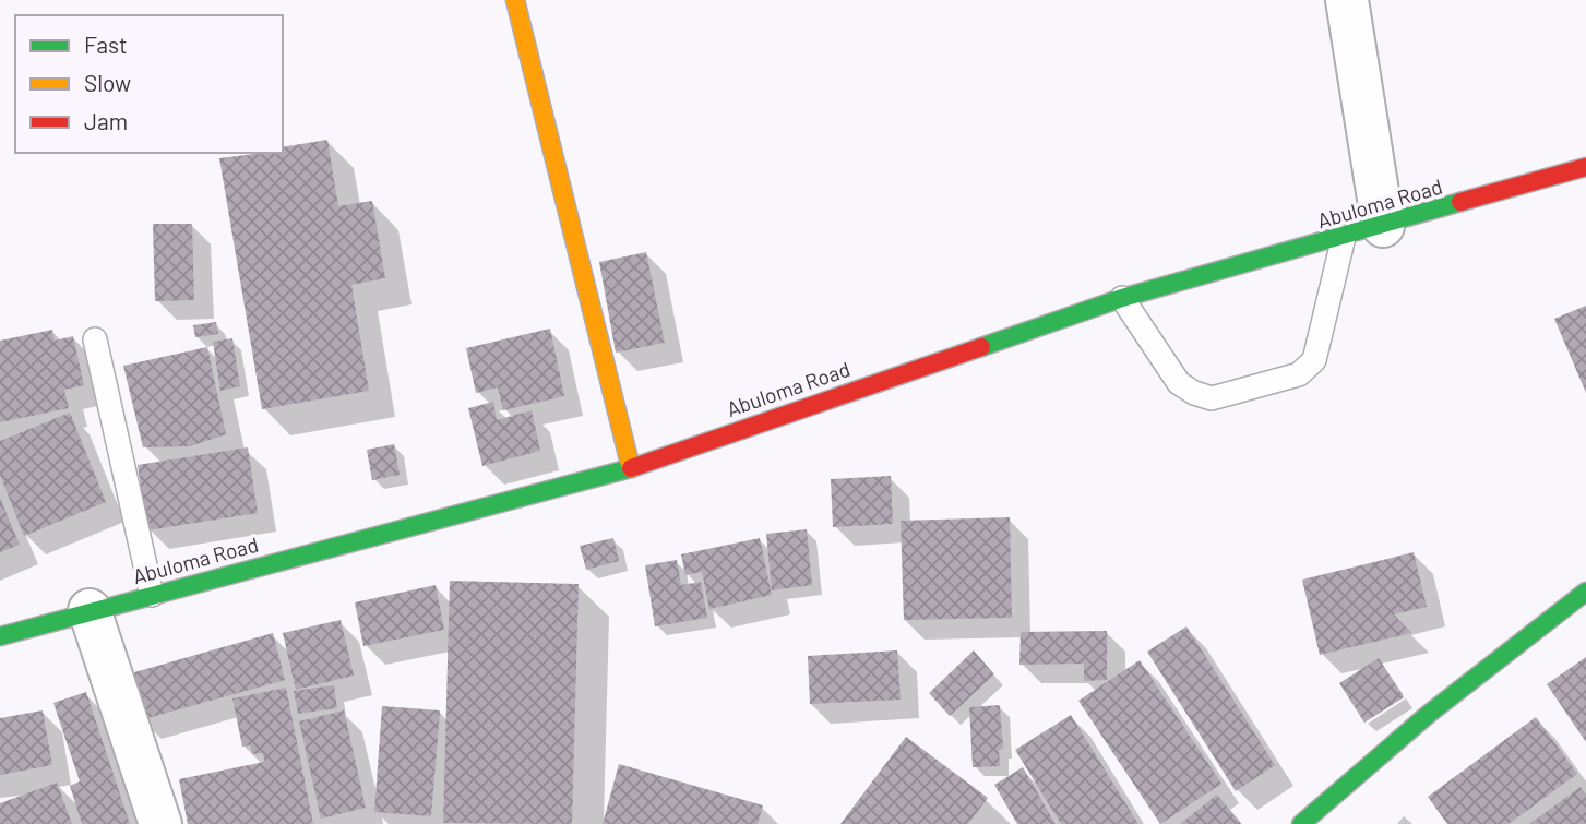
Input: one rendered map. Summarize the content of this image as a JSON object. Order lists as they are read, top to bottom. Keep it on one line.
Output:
{"streets":{"street":["Abuloma Road"]},"legend":["Fast","Slow","Jam"]}
